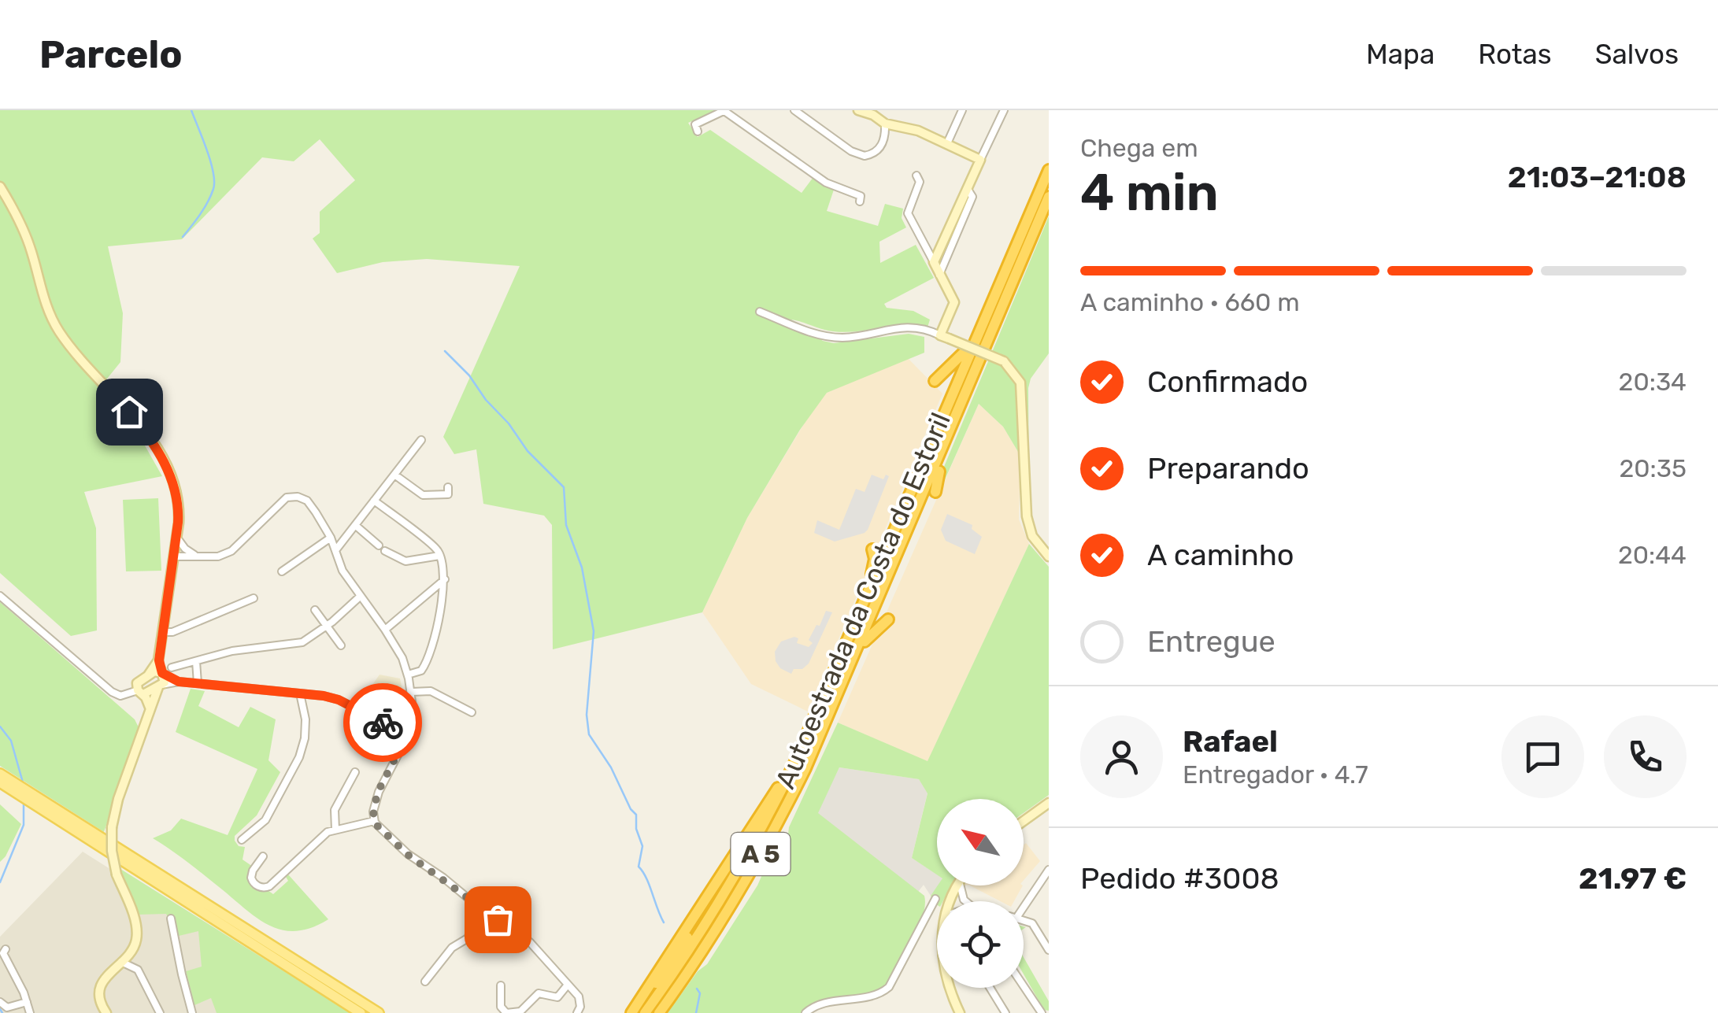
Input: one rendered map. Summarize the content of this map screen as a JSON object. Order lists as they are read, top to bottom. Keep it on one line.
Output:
{"streets":{"highway":["Autoestrada da Costa do Estoril","A 5"]},"north":"top left","page":{"header":"Parcelo","nav":["Mapa","Rotas","Salvos"],"heading":["4 min","Chega em","21:03–21:08"],"panel":["Rafael","Entregador · 4.7","Pedido #3008","21.97 €"],"bar":"A caminho · 660 m","list":[["Confirmado","20:34"],["Preparando","20:35"],["A caminho","20:44"],"Entregue"]}}
